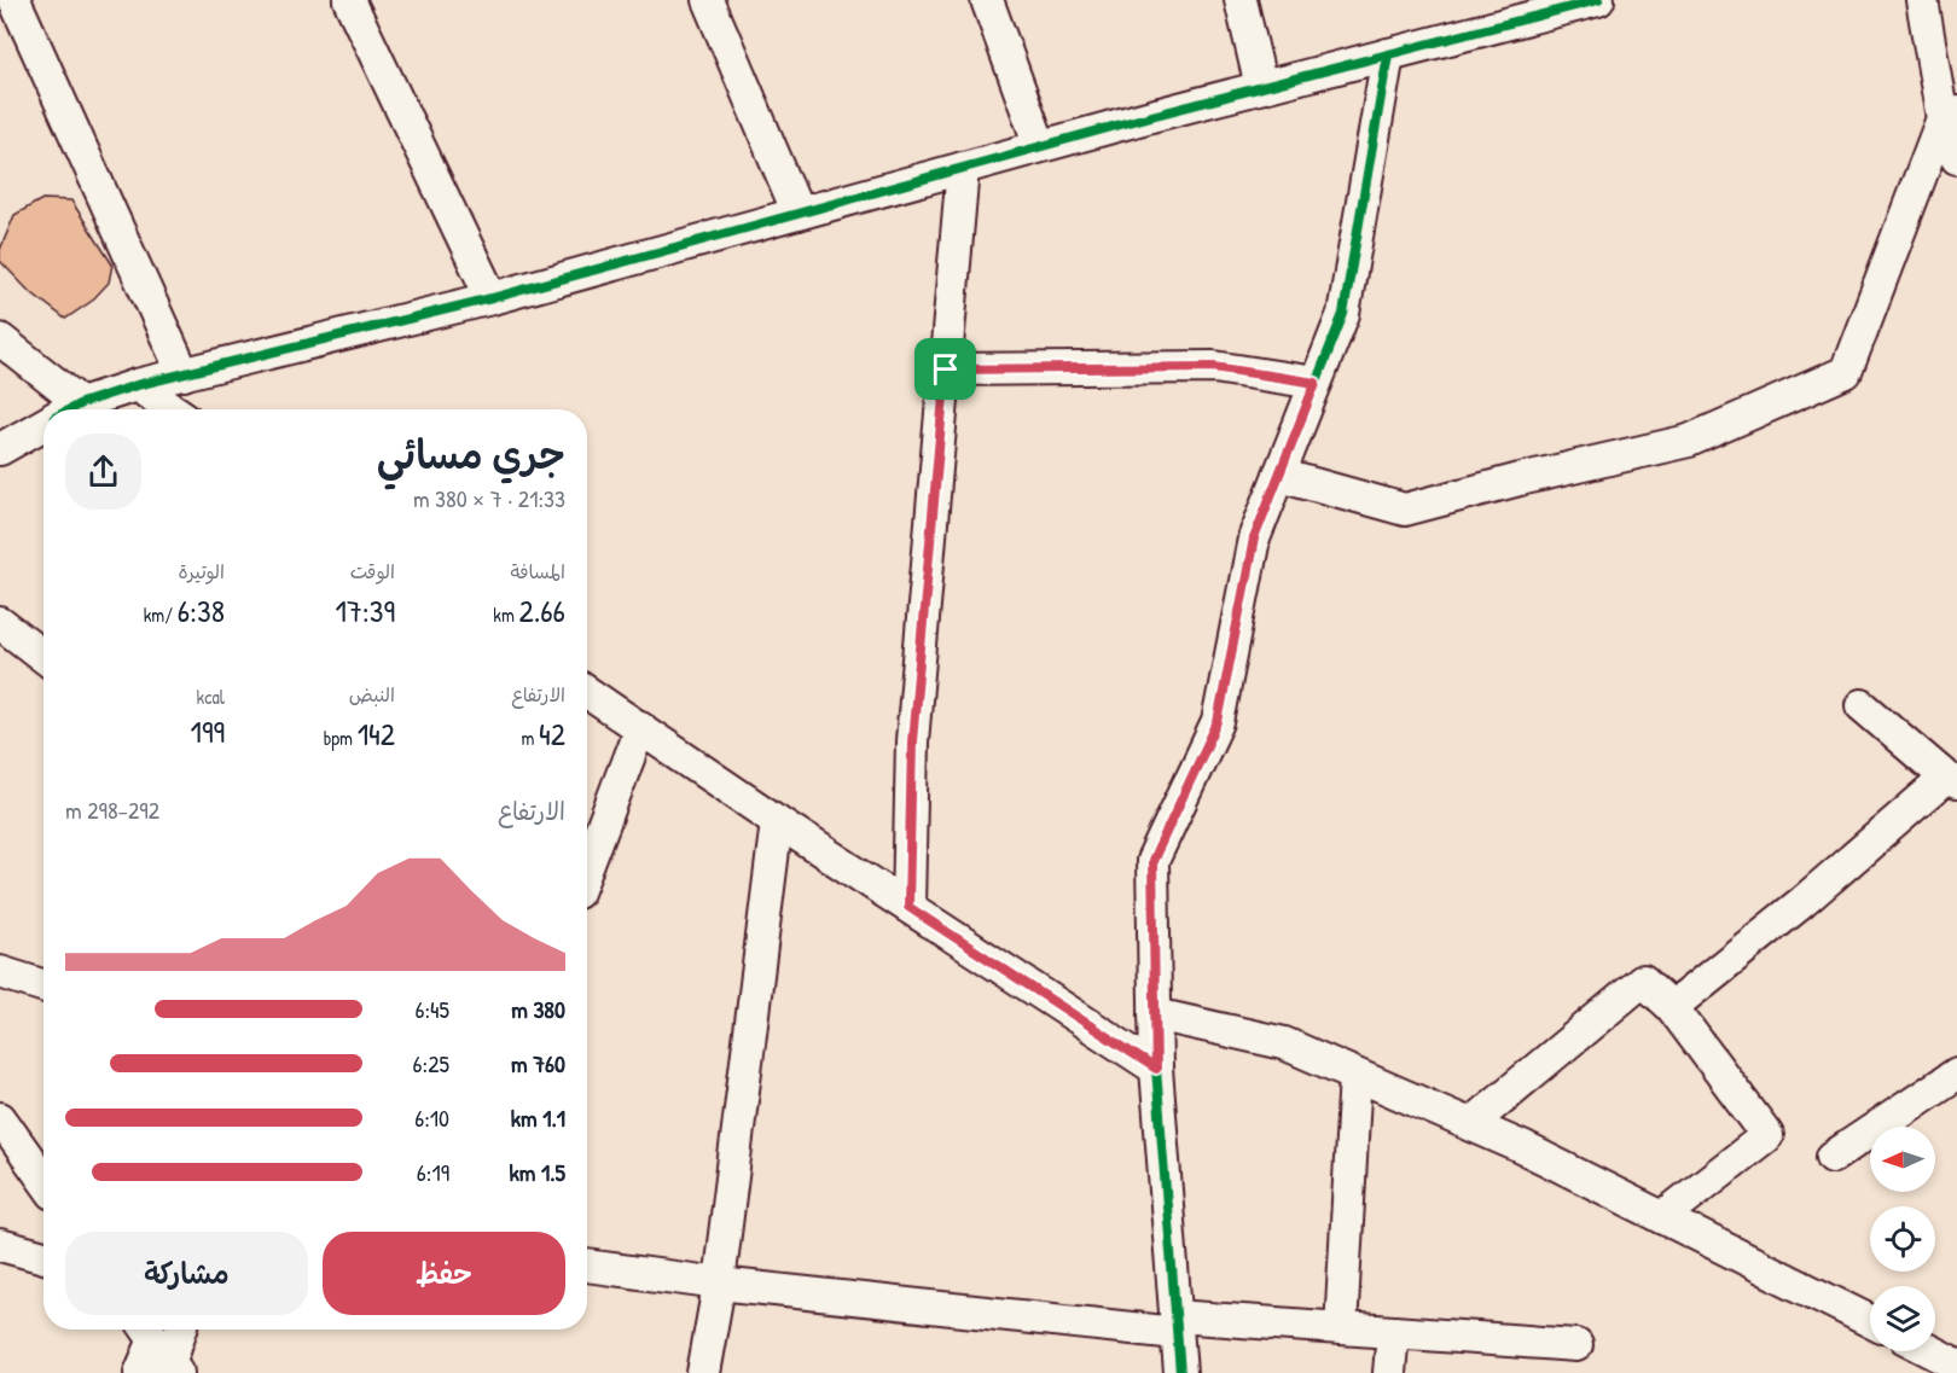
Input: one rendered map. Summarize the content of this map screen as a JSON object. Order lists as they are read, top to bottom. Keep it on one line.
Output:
{"north":"left","page":{"heading":["جري مسائي","21:33 · 7 × 380 m"],"stats":[["المسافة","2.66 km"],["الوقت","17:39"],["الوتيرة","6:38 /km"],["الارتفاع","42 m"],["النبض","142 bpm"],["kcal","199"]],"chart":["الارتفاع","292–298 m"],"list":[{"name":"380 m","note":"6:45"},{"name":"760 m","note":"6:25"},{"name":"1.1 km","note":"6:10"},{"name":"1.5 km","note":"6:19"}],"buttons":["حفظ","مشاركة"]}}
